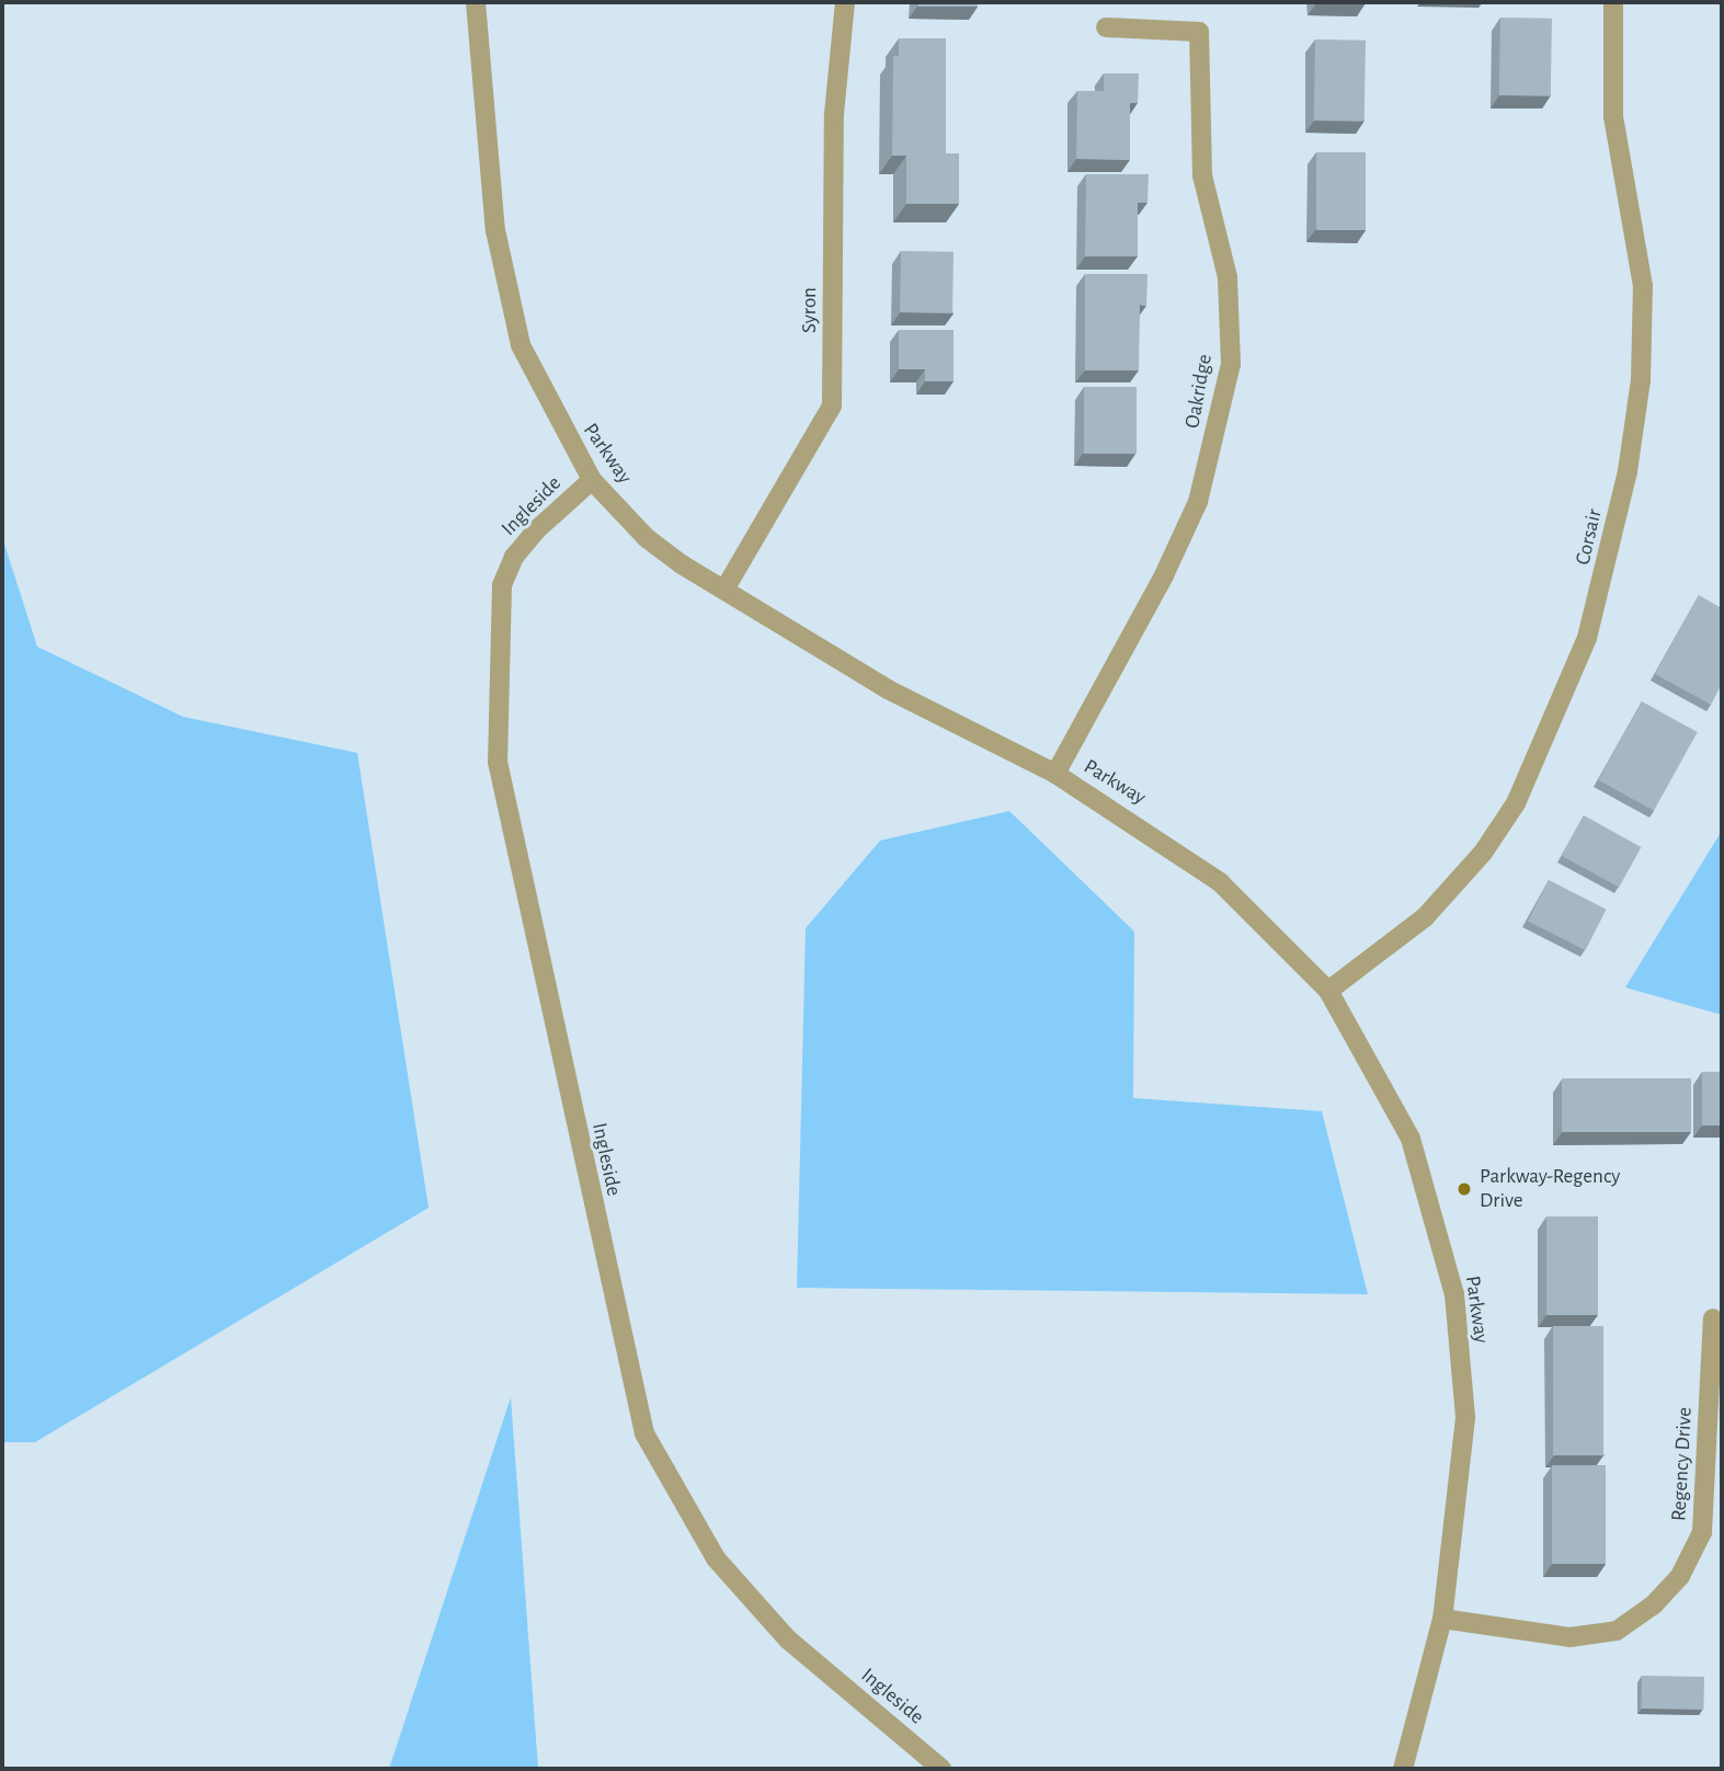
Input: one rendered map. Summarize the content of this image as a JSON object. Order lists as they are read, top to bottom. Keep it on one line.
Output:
{"streets":{"street":["Syron","Oakridge","Parkway","Ingleside","Corsair","Regency Drive"]},"crossings":[["Syron","Parkway"],["Oakridge","Parkway"],["Parkway","Ingleside"],["Parkway","Corsair"],["Parkway","Regency Drive"]],"places":["Parkway-Regency Drive"]}
